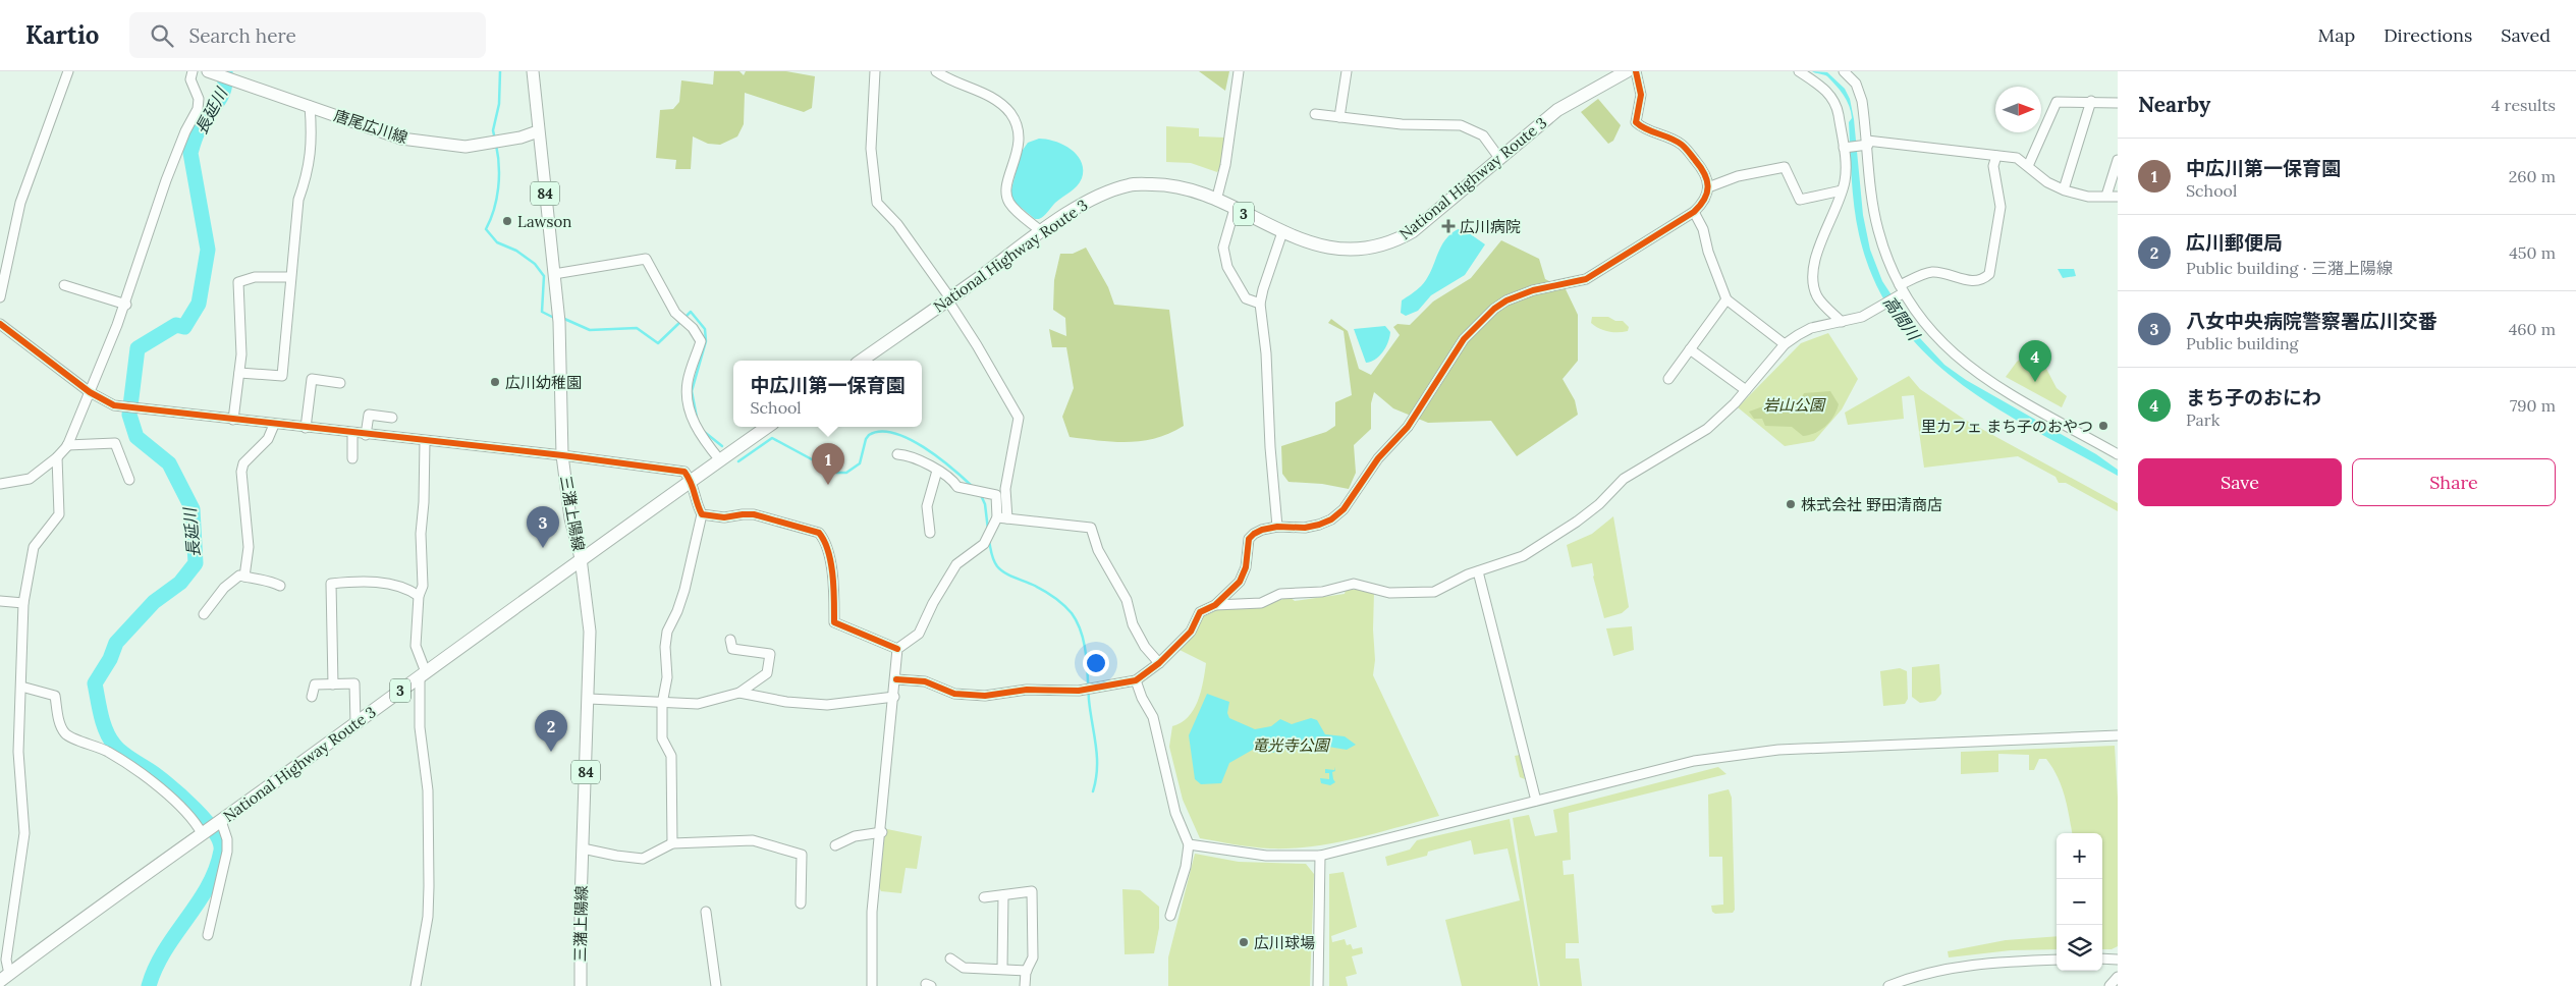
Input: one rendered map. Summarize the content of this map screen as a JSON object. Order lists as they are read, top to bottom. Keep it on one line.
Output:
{"streets":{"highway":["National Highway Route 3","3"],"main road":["唐尾広川線","84","三潴上陽線"]},"crossings":[["唐尾広川線","三潴上陽線"],["National Highway Route 3","三潴上陽線"]],"water":["長延川","高間川"],"parks":["岩山公園","竜光寺公園"],"places":{"other":["Lawson","広川幼稚園","里カフェ まち子のおやつ","株式会社 野田清商店","広川球場"],"health":["広川病院"]},"north":"right","page":{"header":"Kartio","search":"Search here","nav":["Map","Directions","Saved"],"heading":["Nearby","4 results"],"list":[{"mark":"1","name":"中広川第一保育園","note":"School","value":"260 m"},{"mark":"2","name":"広川郵便局","note":"Public building · 三潴上陽線","value":"450 m"},{"mark":"3","name":"八女中央病院警察署広川交番","note":"Public building","value":"460 m"},{"mark":"4","name":"まち子のおにわ","note":"Park","value":"790 m"}],"pins":["4","1","3","2"],"popup":["中広川第一保育園","School"],"buttons":["Save","Share"],"map_buttons":["+","−"]}}
